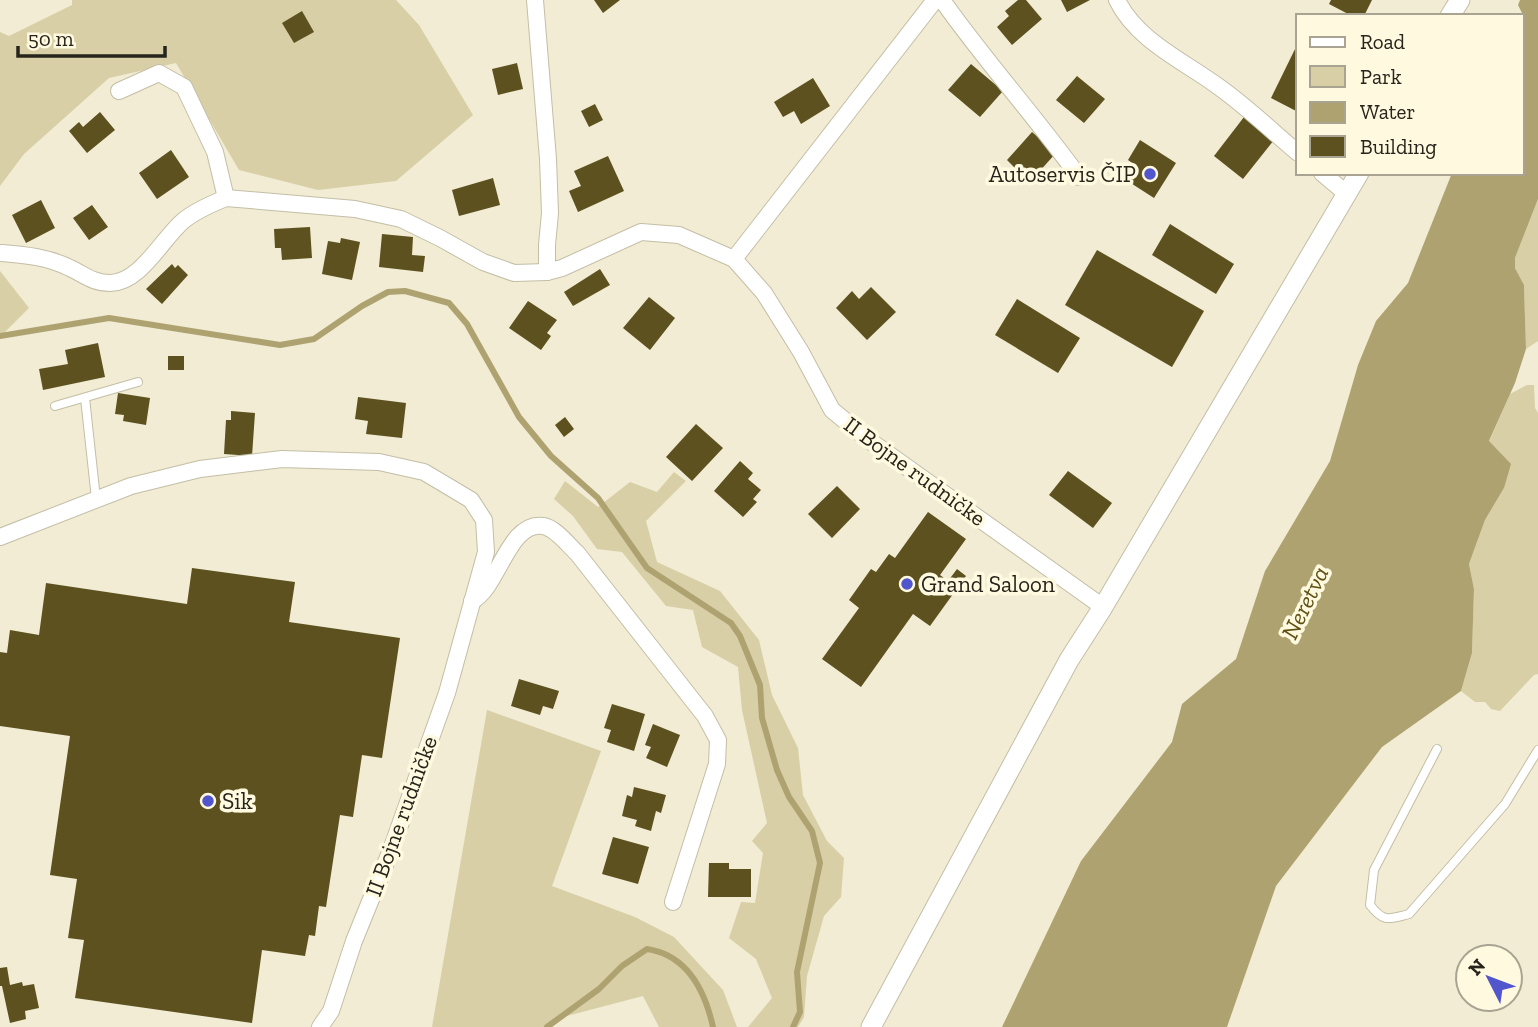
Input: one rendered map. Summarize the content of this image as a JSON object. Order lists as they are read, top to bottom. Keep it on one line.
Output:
{"streets":{"street":["II Bojne rudničke"]},"water":["Neretva"],"places":["Autoservis ČIP","Grand Saloon","Sik"],"legend":["Road","Park","Water","Building"],"scale_bar":"50 m","north":"top left"}
